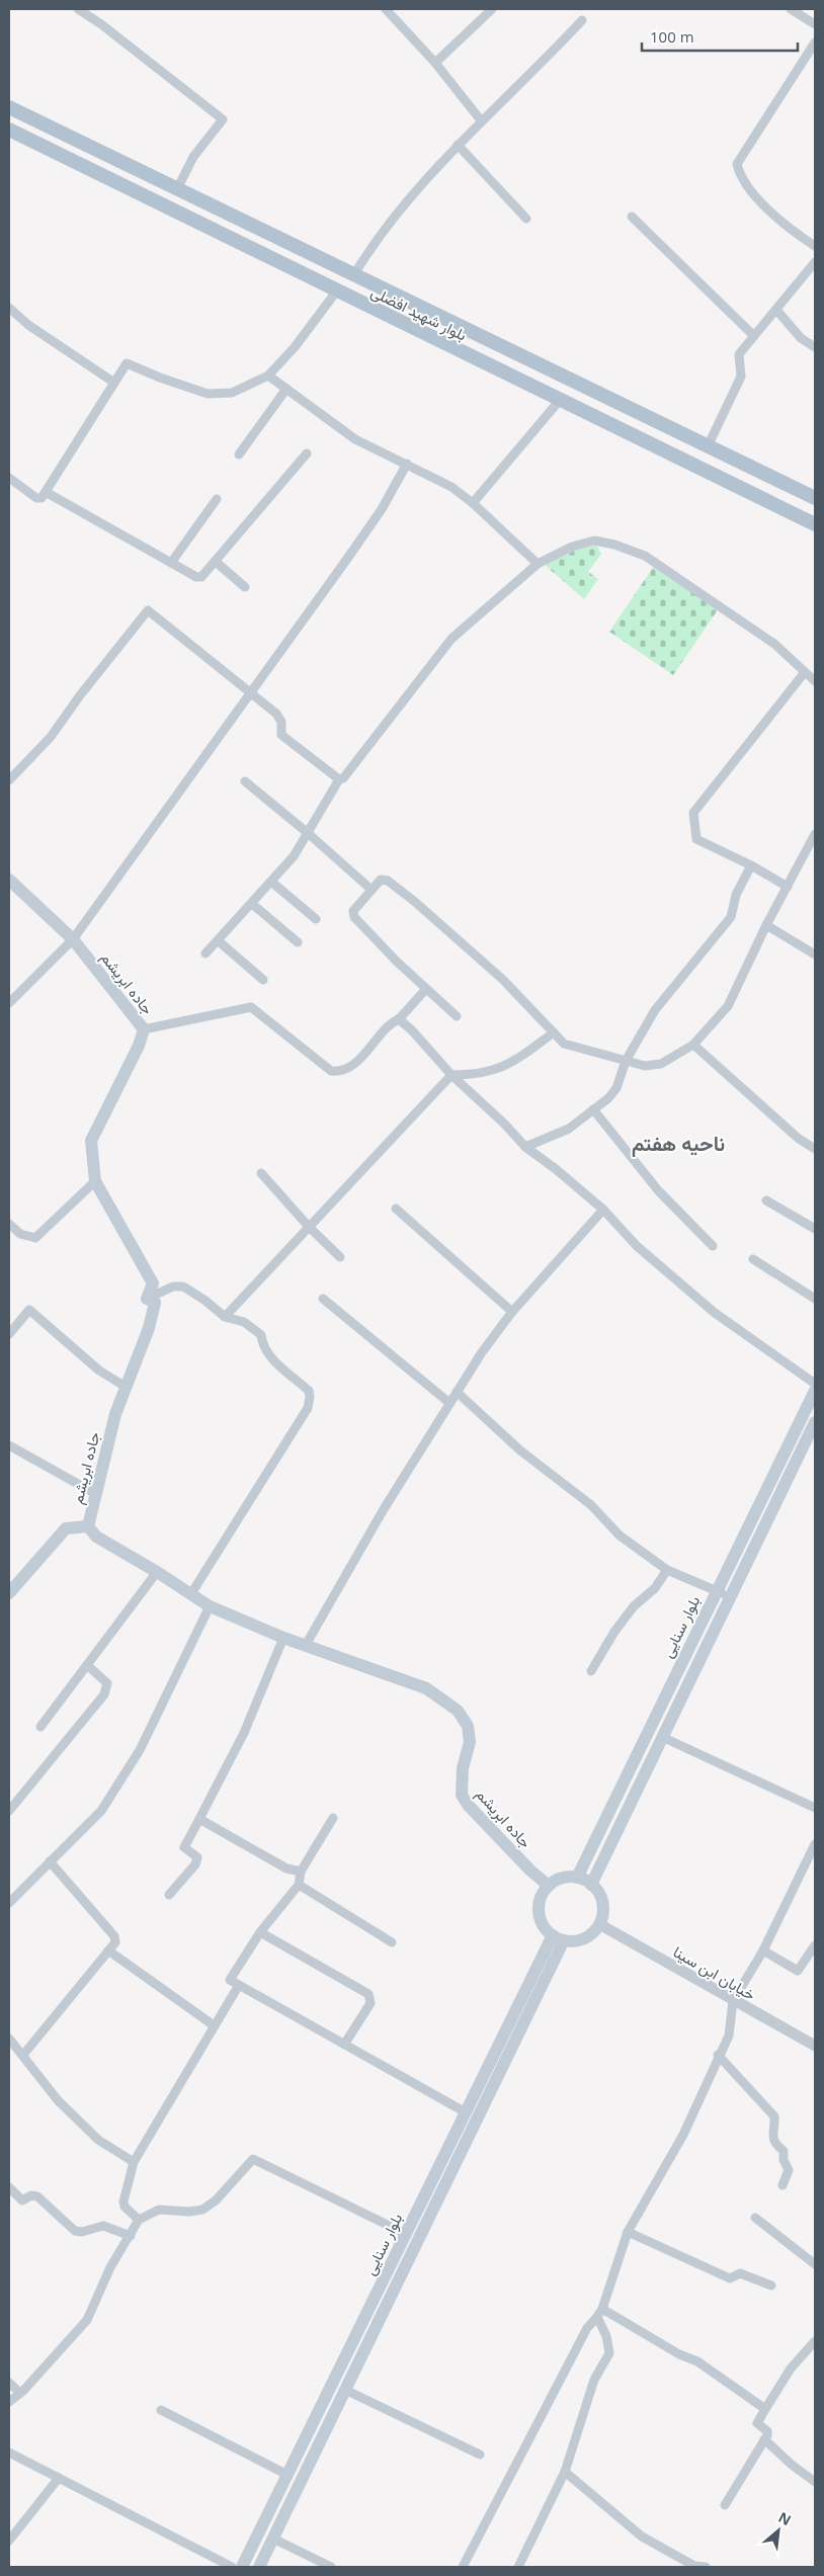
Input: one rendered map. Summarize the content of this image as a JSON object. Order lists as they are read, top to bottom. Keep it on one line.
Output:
{"streets":{"main road":["بلوار شهید افضلی","جاده ابریشم","بلوار سنایی"],"street":["خیابان ابن سینا"]},"crossings":[["جاده ابریشم","بلوار سنایی"],["جاده ابریشم","خیابان ابن سینا"],["بلوار سنایی","خیابان ابن سینا"]],"districts":["ناحیه هفتم"],"scale_bar":"100 m","north":"top right"}
